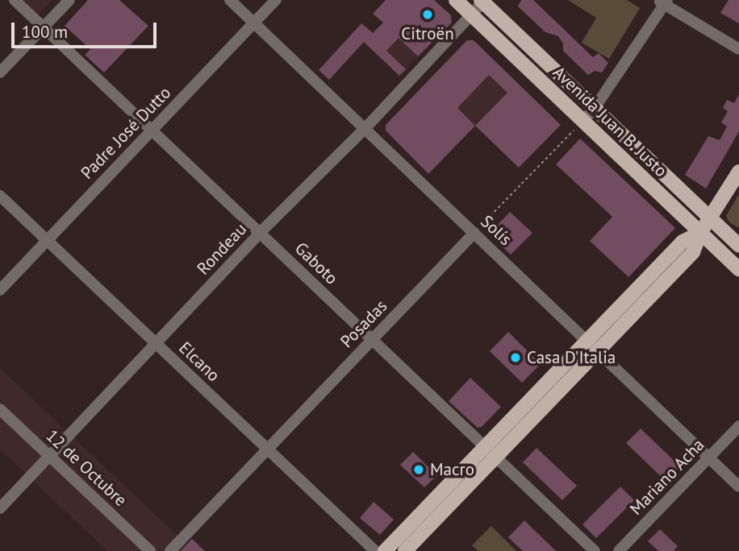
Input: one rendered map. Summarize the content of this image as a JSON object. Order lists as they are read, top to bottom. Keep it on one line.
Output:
{"streets":{"main road":["Avenida Juan B. Justo"],"street":["Padre José Dutto","Solís","Rondeau","Gaboto","Posadas","Elcano","12 de Octubre","Mariano Acha"]},"crossings":[["Avenida Juan B. Justo","Rondeau"],["Padre José Dutto","Solís"],["Padre José Dutto","Gaboto"],["Padre José Dutto","Elcano"],["Solís","Rondeau"],["Solís","Posadas"],["Solís","Mariano Acha"],["Rondeau","Gaboto"],["Rondeau","Elcano"],["Rondeau","12 de Octubre"],["Gaboto","Posadas"],["Posadas","Elcano"]],"places":["Citroën","Casa D'Italia","Macro"],"scale_bar":"100 m"}
